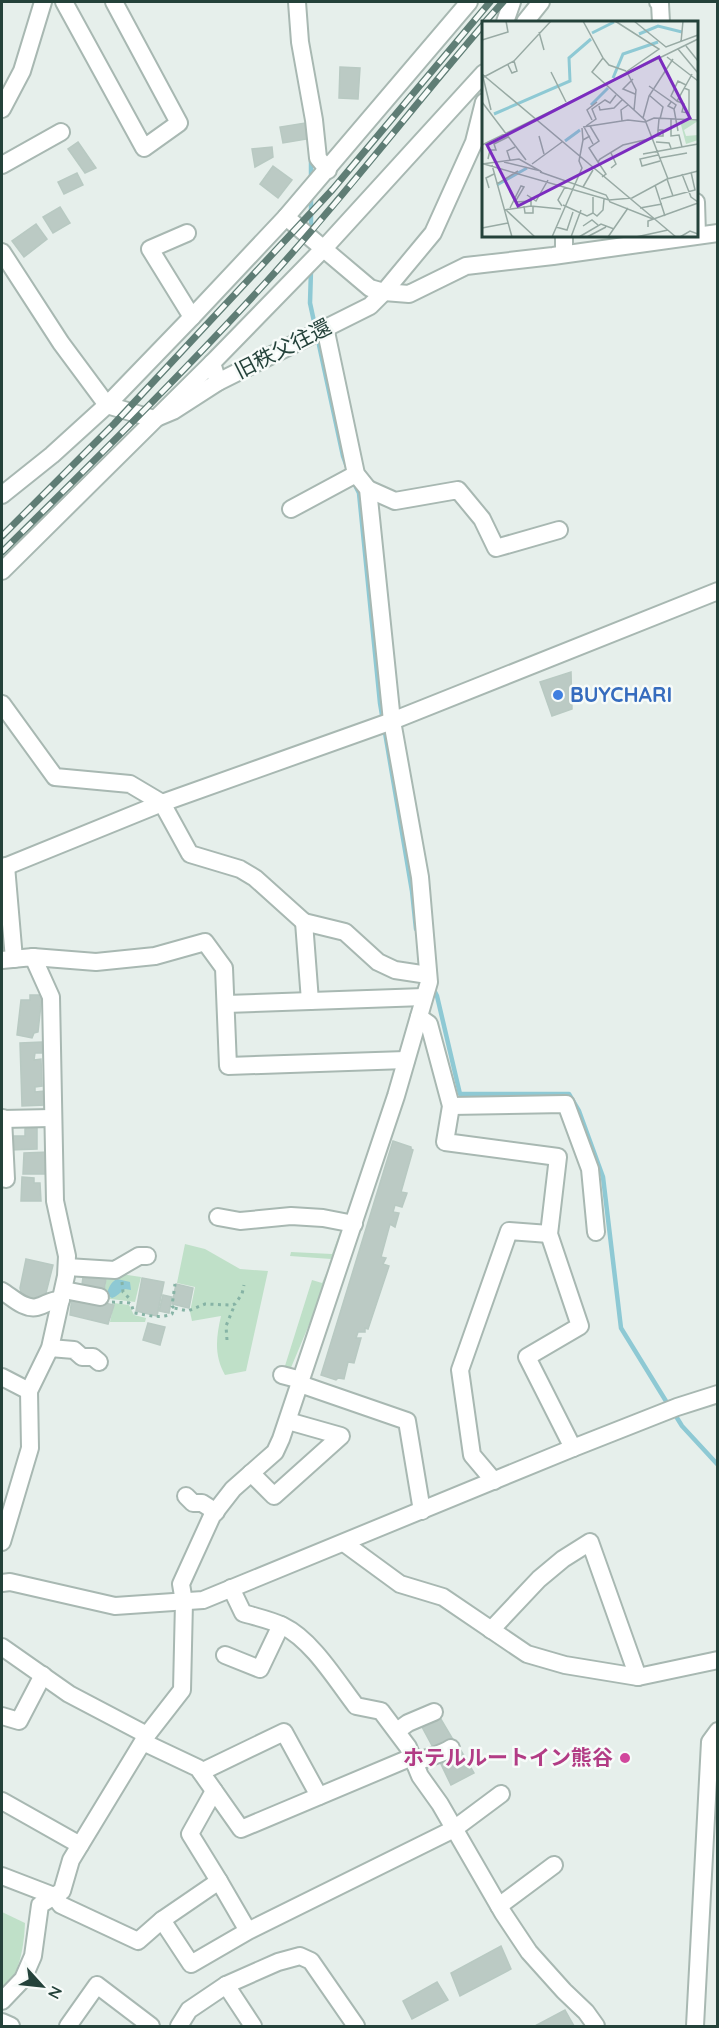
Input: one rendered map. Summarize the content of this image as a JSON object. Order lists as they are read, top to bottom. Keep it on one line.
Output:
{"streets":{"street":["旧秩父往還"]},"places":["BUYCHARI","ホテルルートイン熊谷"],"north":"bottom right"}
